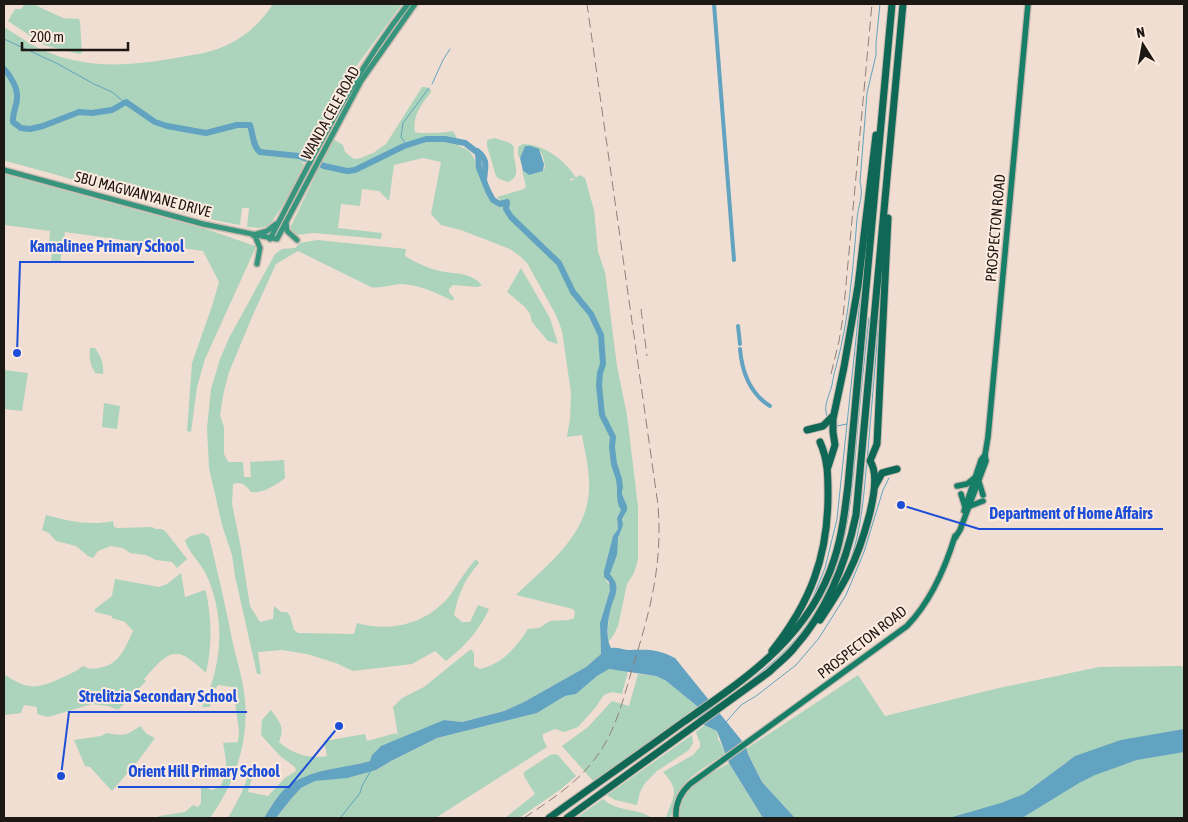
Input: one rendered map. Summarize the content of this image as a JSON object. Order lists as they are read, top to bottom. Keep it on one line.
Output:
{"streets":{"main road":["WANDA CELE ROAD","SBU MAGWANYANE DRIVE","PROSPECTON ROAD"]},"crossings":[["WANDA CELE ROAD","SBU MAGWANYANE DRIVE"]],"places":["Kamalinee Primary School","Department of Home Affairs","Orient Hill Primary School","Strelitzia Secondary School"],"scale_bar":"200 m","north":"top"}
